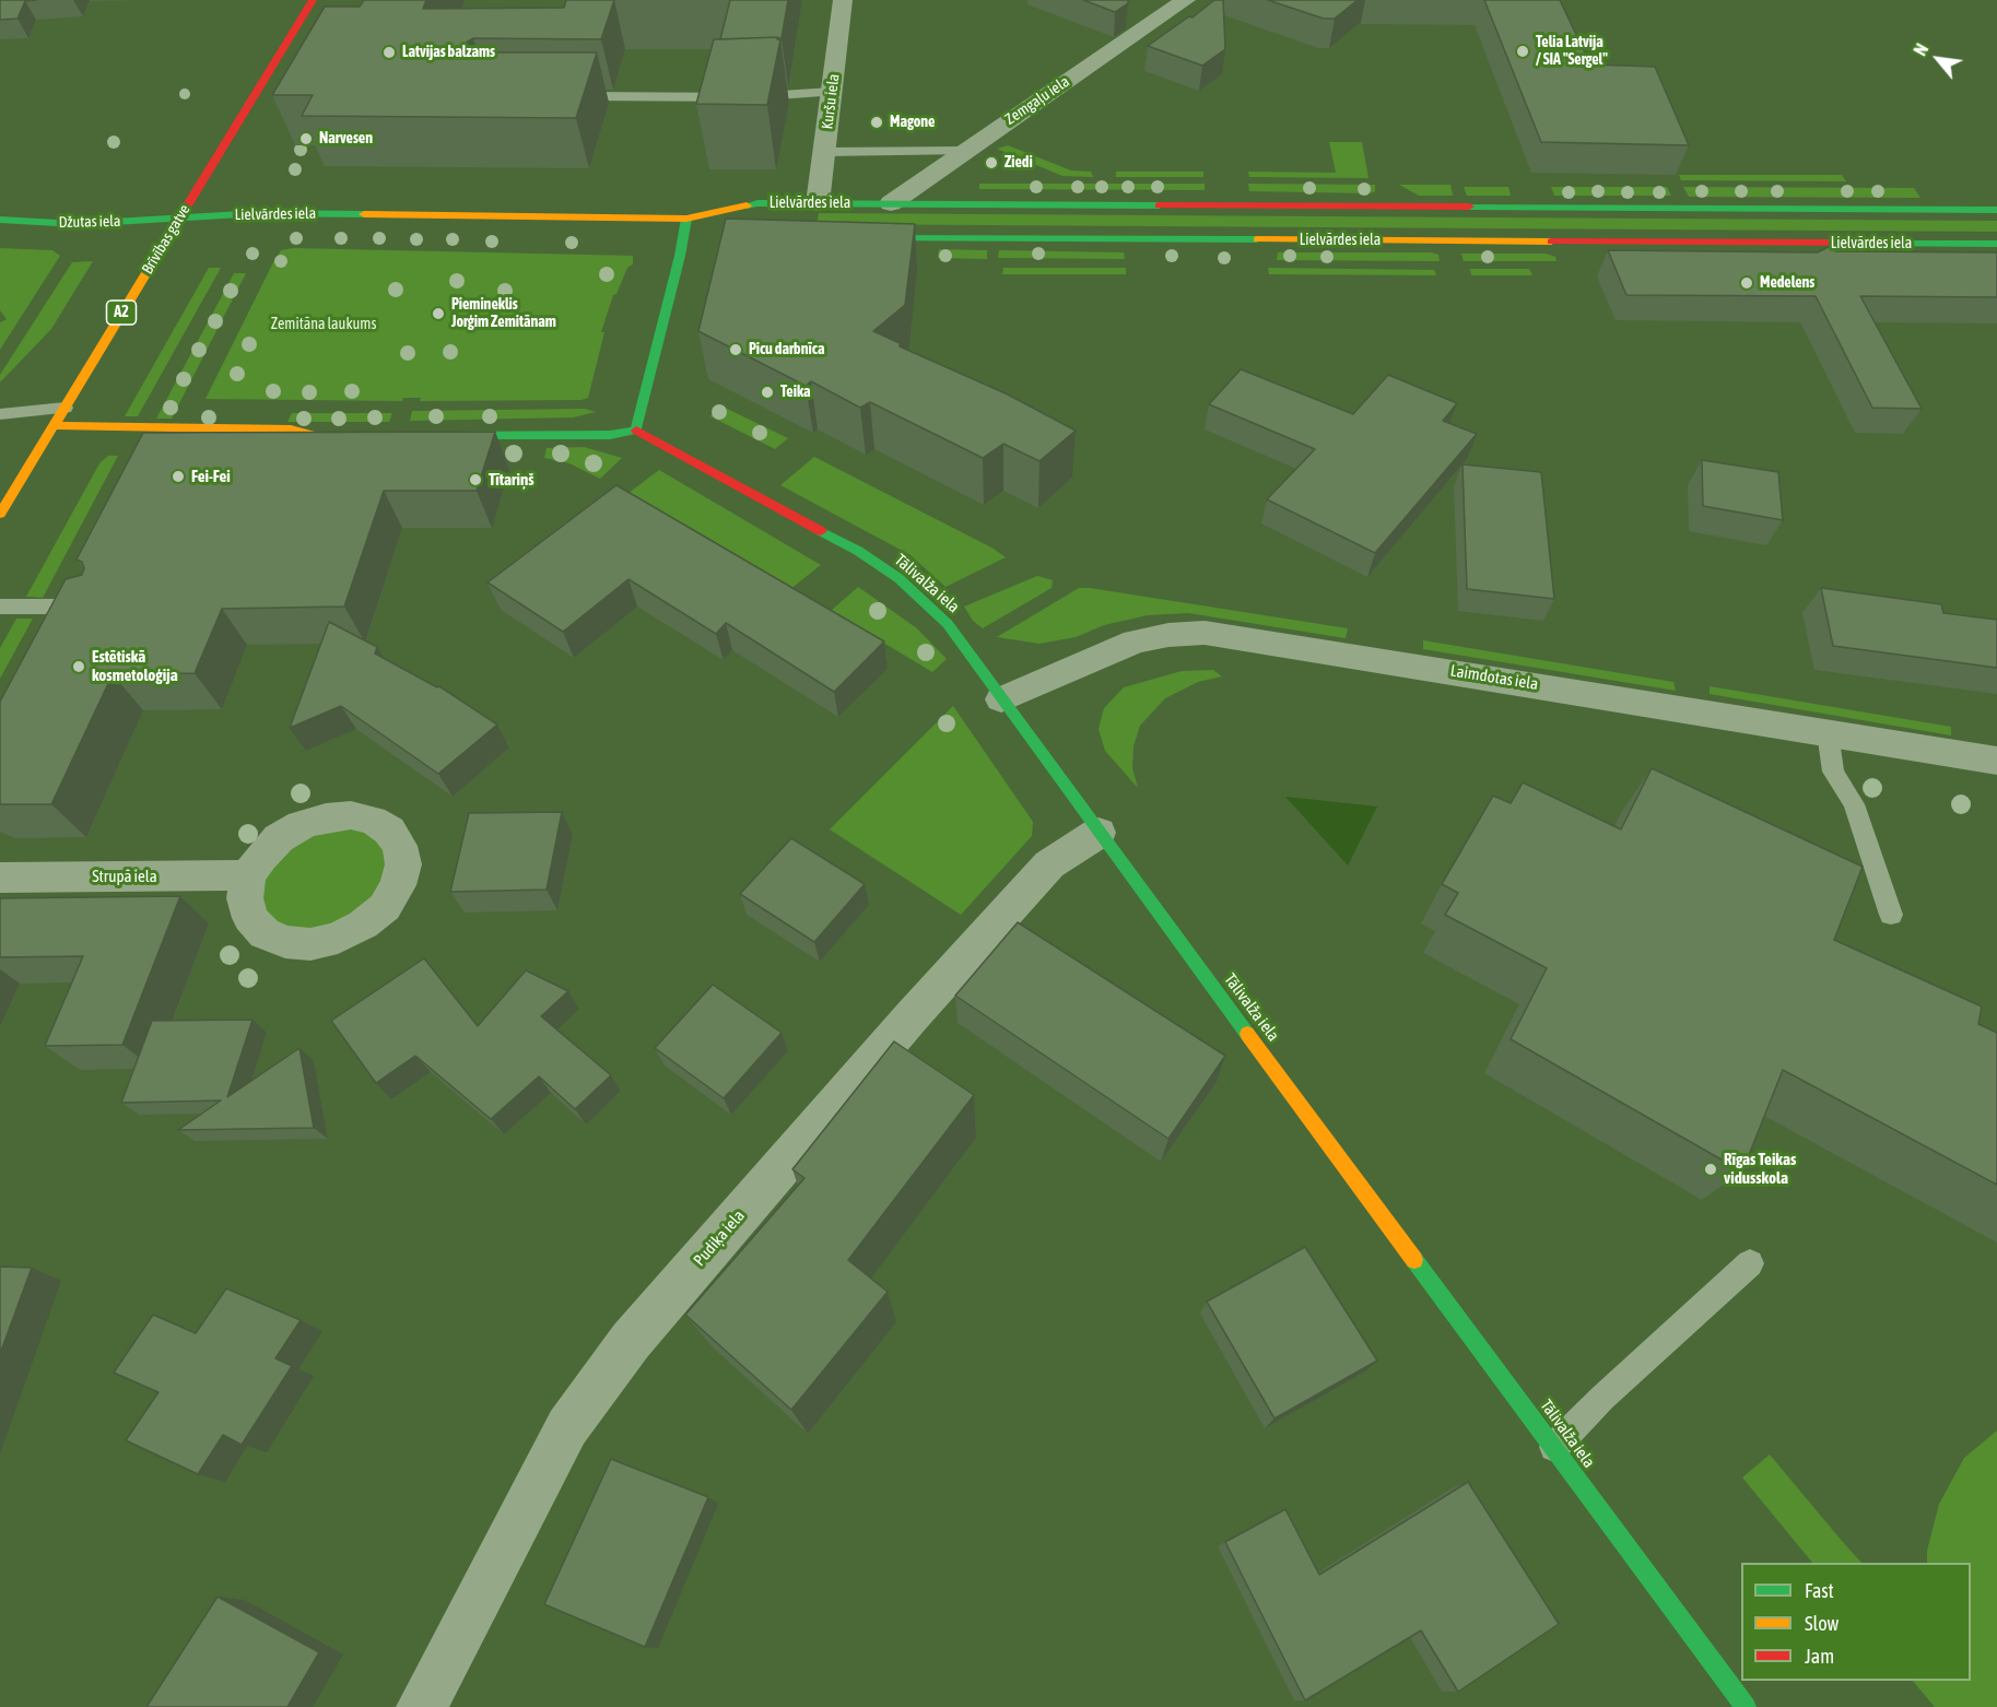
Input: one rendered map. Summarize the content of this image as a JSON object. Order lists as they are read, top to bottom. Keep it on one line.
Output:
{"streets":{"main road":["Lielvārdes iela","Džutas iela","Brīvības gatve","A2","Tālivalža iela"],"street":["Zemgaļu iela","Kuršu iela","Laimdotas iela","Strupā iela","Pudiķa iela"]},"crossings":[["Zemgaļu iela","Lielvārdes iela"],["Kuršu iela","Lielvārdes iela"],["Lielvārdes iela","Džutas iela"],["Lielvārdes iela","Brīvības gatve"],["Džutas iela","Brīvības gatve"],["Tālivalža iela","Laimdotas iela"],["Tālivalža iela","Pudiķa iela"]],"parks":["Zemitāna laukums"],"places":["Telia Latvija / SIA \"Sergel\"","Latvijas balzams","Magone","Narvesen","Ziedi","Medelens","Piemineklis Jorģim Zemitānam","Picu darbnīca","Teika","Fei-Fei","Tītariņš","Estētiskā kosmetoloģija","Rīgas Teikas vidusskola"],"legend":["Fast","Slow","Jam"],"north":"top left"}
